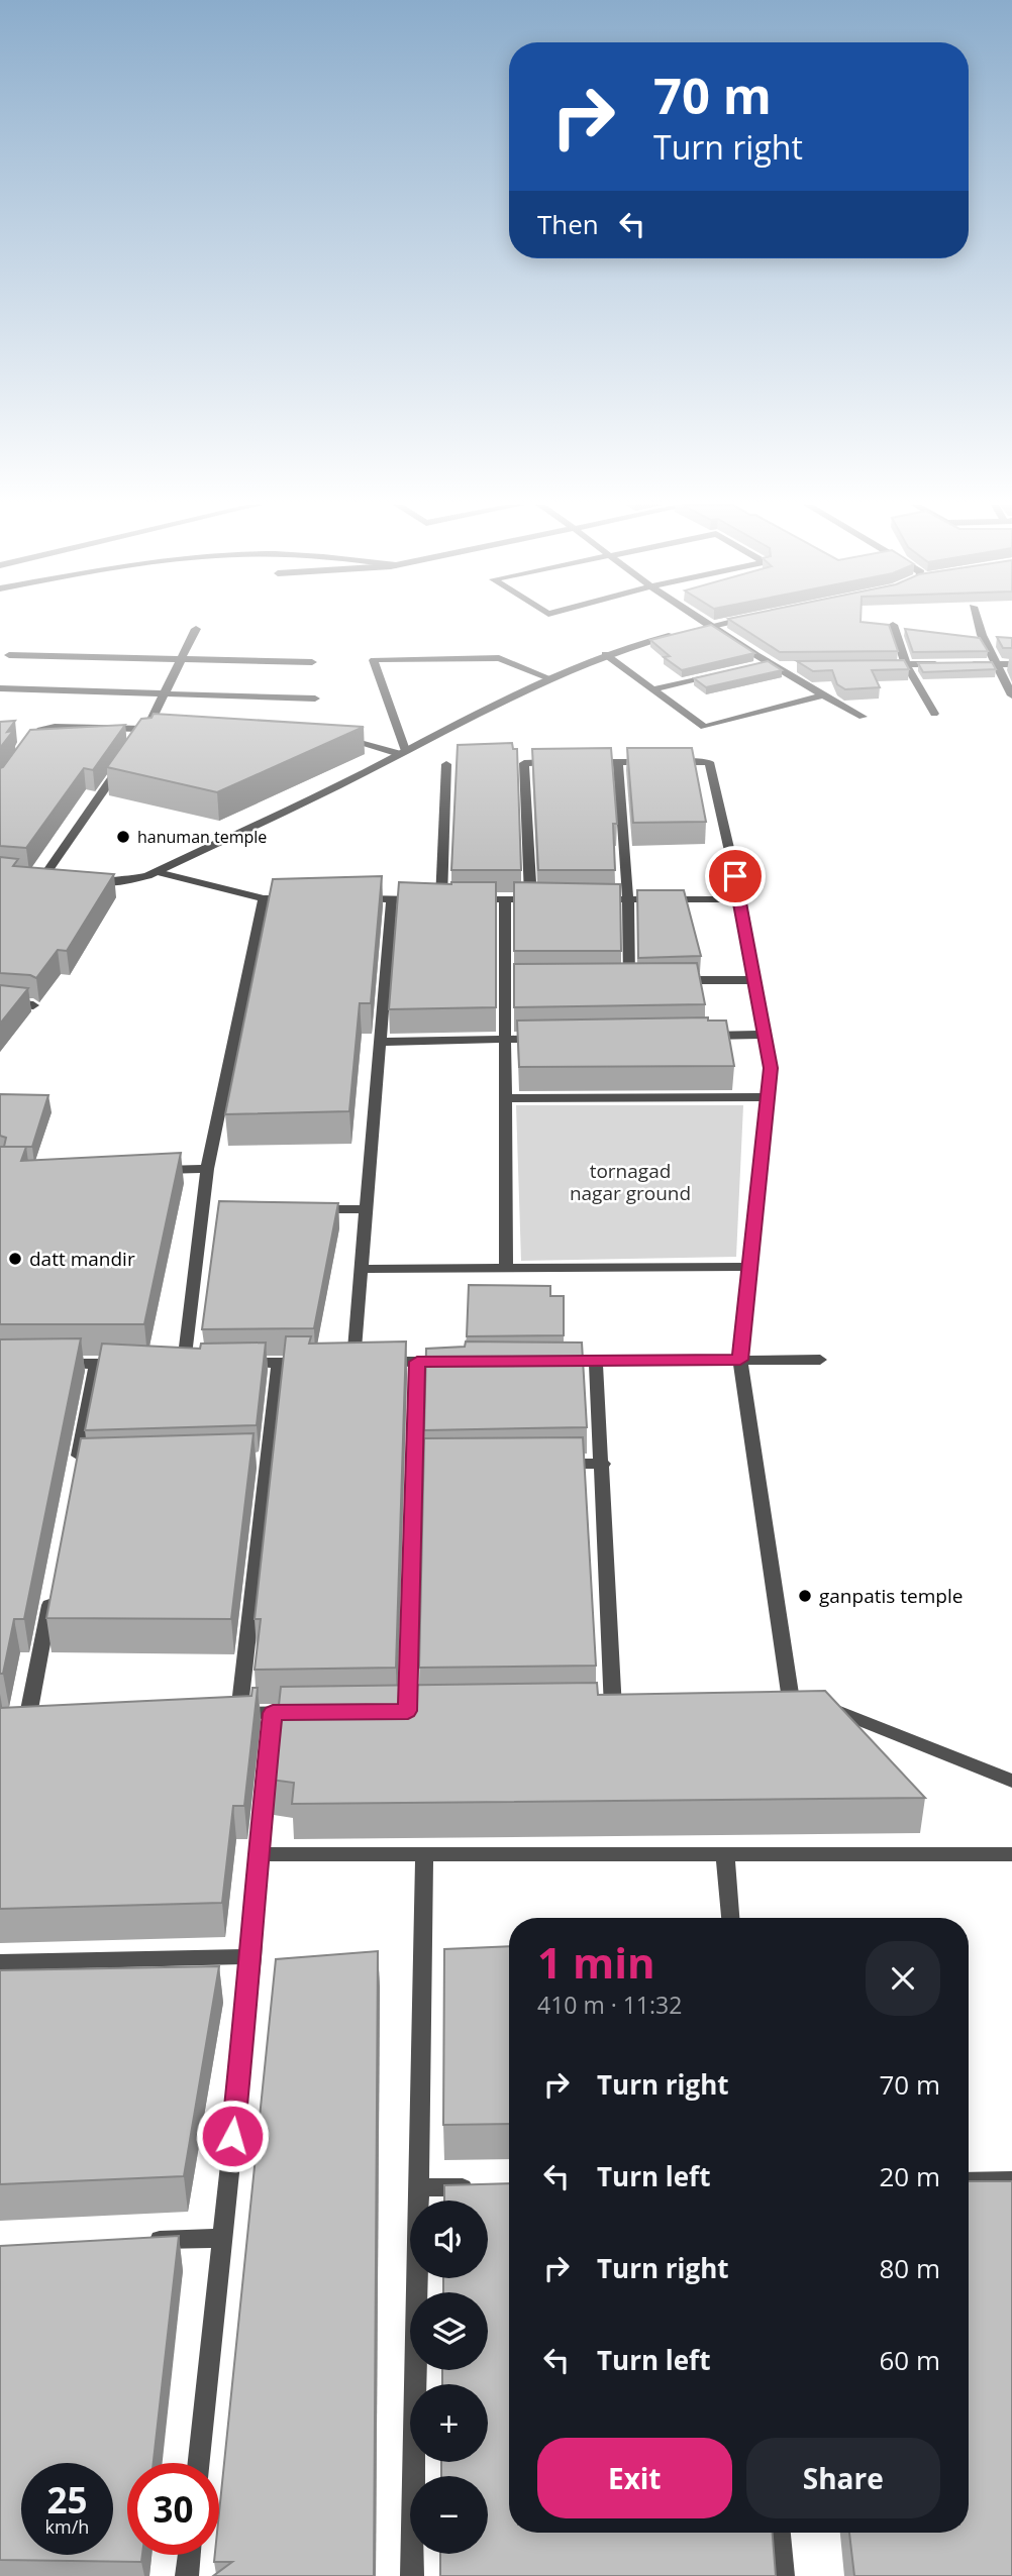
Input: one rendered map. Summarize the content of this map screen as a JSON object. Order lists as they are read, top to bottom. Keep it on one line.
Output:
{"parks":["tornagad nagar ground"],"places":["hanuman temple","datt mandir","ganpatis temple"],"page":{"turn":["70 m","Turn right"],"then":"Then","heading":["1 min","410 m · 11:32"],"list":[{"name":"Turn right","value":"70 m"},{"name":"Turn left","value":"20 m"},{"name":"Turn right","value":"80 m"},{"name":"Turn left","value":"60 m"}],"map_buttons":["+","−"],"buttons":["Exit","Share"],"speed":"25 km/h","limit":"30"}}
